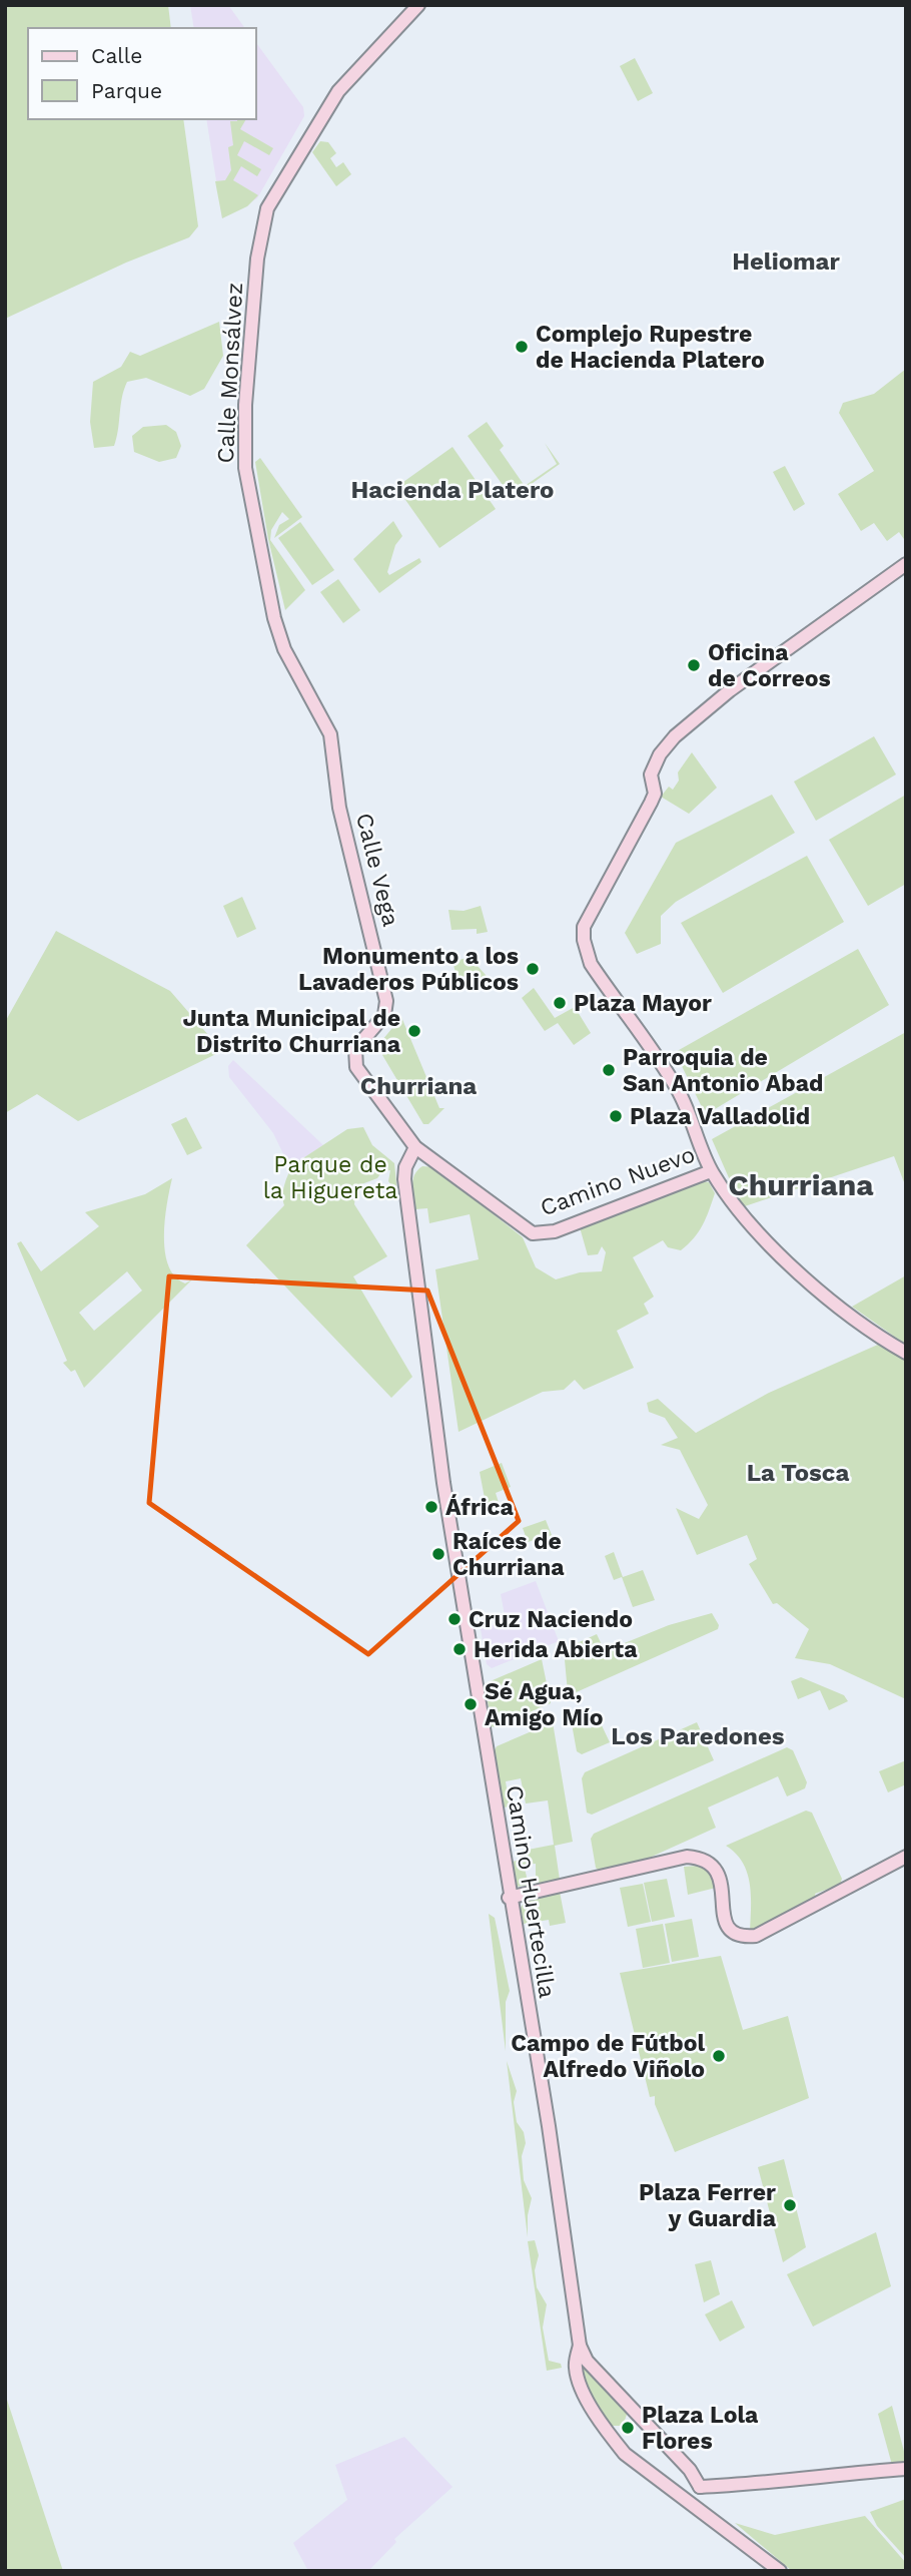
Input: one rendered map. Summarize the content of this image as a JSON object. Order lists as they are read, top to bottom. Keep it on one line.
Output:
{"streets":{"street":["Calle Monsálvez","Calle Vega","Camino Nuevo","Camino Huertecilla"]},"crossings":[["Calle Monsálvez","Calle Vega"],["Calle Vega","Camino Nuevo"],["Camino Nuevo","Camino Huertecilla"]],"districts":["Heliomar","Hacienda Platero","Churriana","Churriana","La Tosca","Los Paredones"],"parks":["Parque de la Higuereta"],"places":["Complejo Rupestre de Hacienda Platero","Oficina de Correos","Monumento a los Lavaderos Públicos","Plaza Mayor","Junta Municipal de Distrito Churriana","Parroquia de San Antonio Abad","Plaza Valladolid","África","Raíces de Churriana","Cruz Naciendo","Herida Abierta","Sé Agua, Amigo Mío","Campo de Fútbol Alfredo Viñolo","Plaza Ferrer y Guardia","Plaza Lola Flores"],"legend":["Calle","Parque"]}
